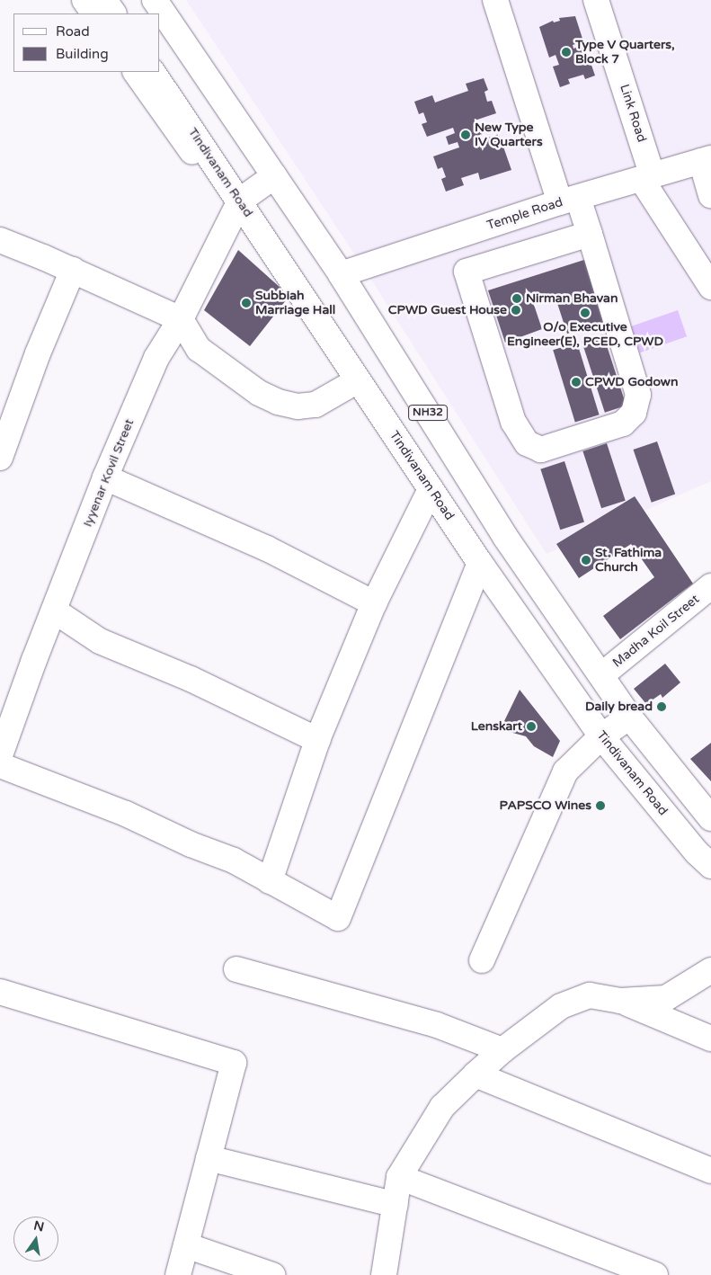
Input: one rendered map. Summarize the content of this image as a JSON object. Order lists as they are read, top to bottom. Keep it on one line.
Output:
{"streets":{"main road":["Link Road","Tindivanam Road","Temple Road","NH32","Iyyenar Kovil Street","Madha Koil Street"]},"crossings":[["Link Road","Temple Road"],["Tindivanam Road","Iyyenar Kovil Street"],["Temple Road","NH32"],["NH32","Madha Koil Street"]],"places":["Type V Quarters, Block 7","New Type IV Quarters","Nirman Bhavan","Subbiah Marriage Hall","CPWD Guest House","O/o Executive Engineer(E), PCED, CPWD","CPWD Godown","St. Fathima Church","Daily bread","Lenskart","PAPSCO Wines"],"legend":["Road","Building"],"north":"top"}
